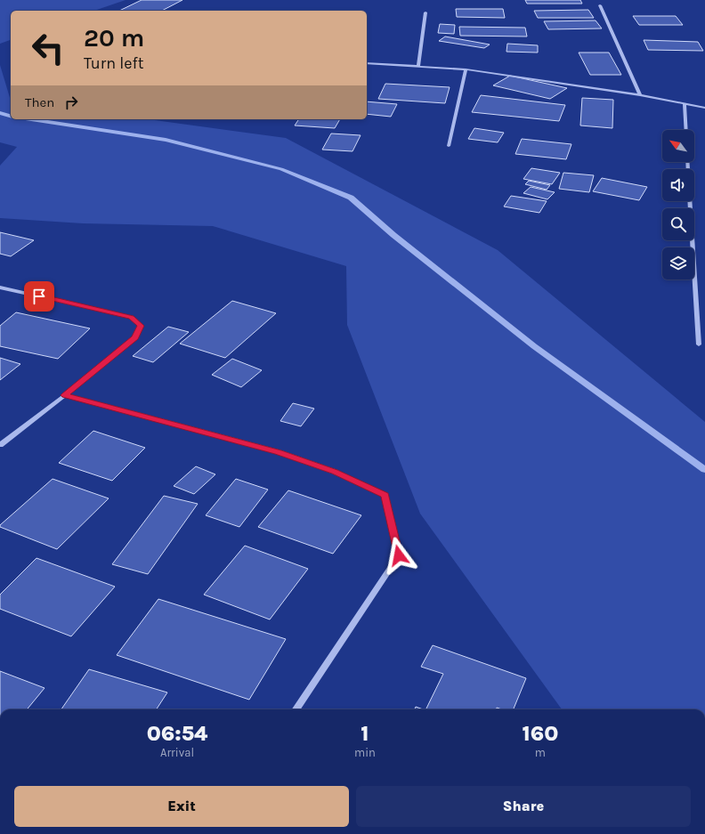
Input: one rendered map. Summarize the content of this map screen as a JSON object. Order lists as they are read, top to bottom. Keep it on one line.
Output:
{"north":"top left","page":{"turn":["20 m","Turn left"],"then":"Then","eta":["06:54","Arrival","1","min","160","m"],"buttons":["Exit","Share"]}}
